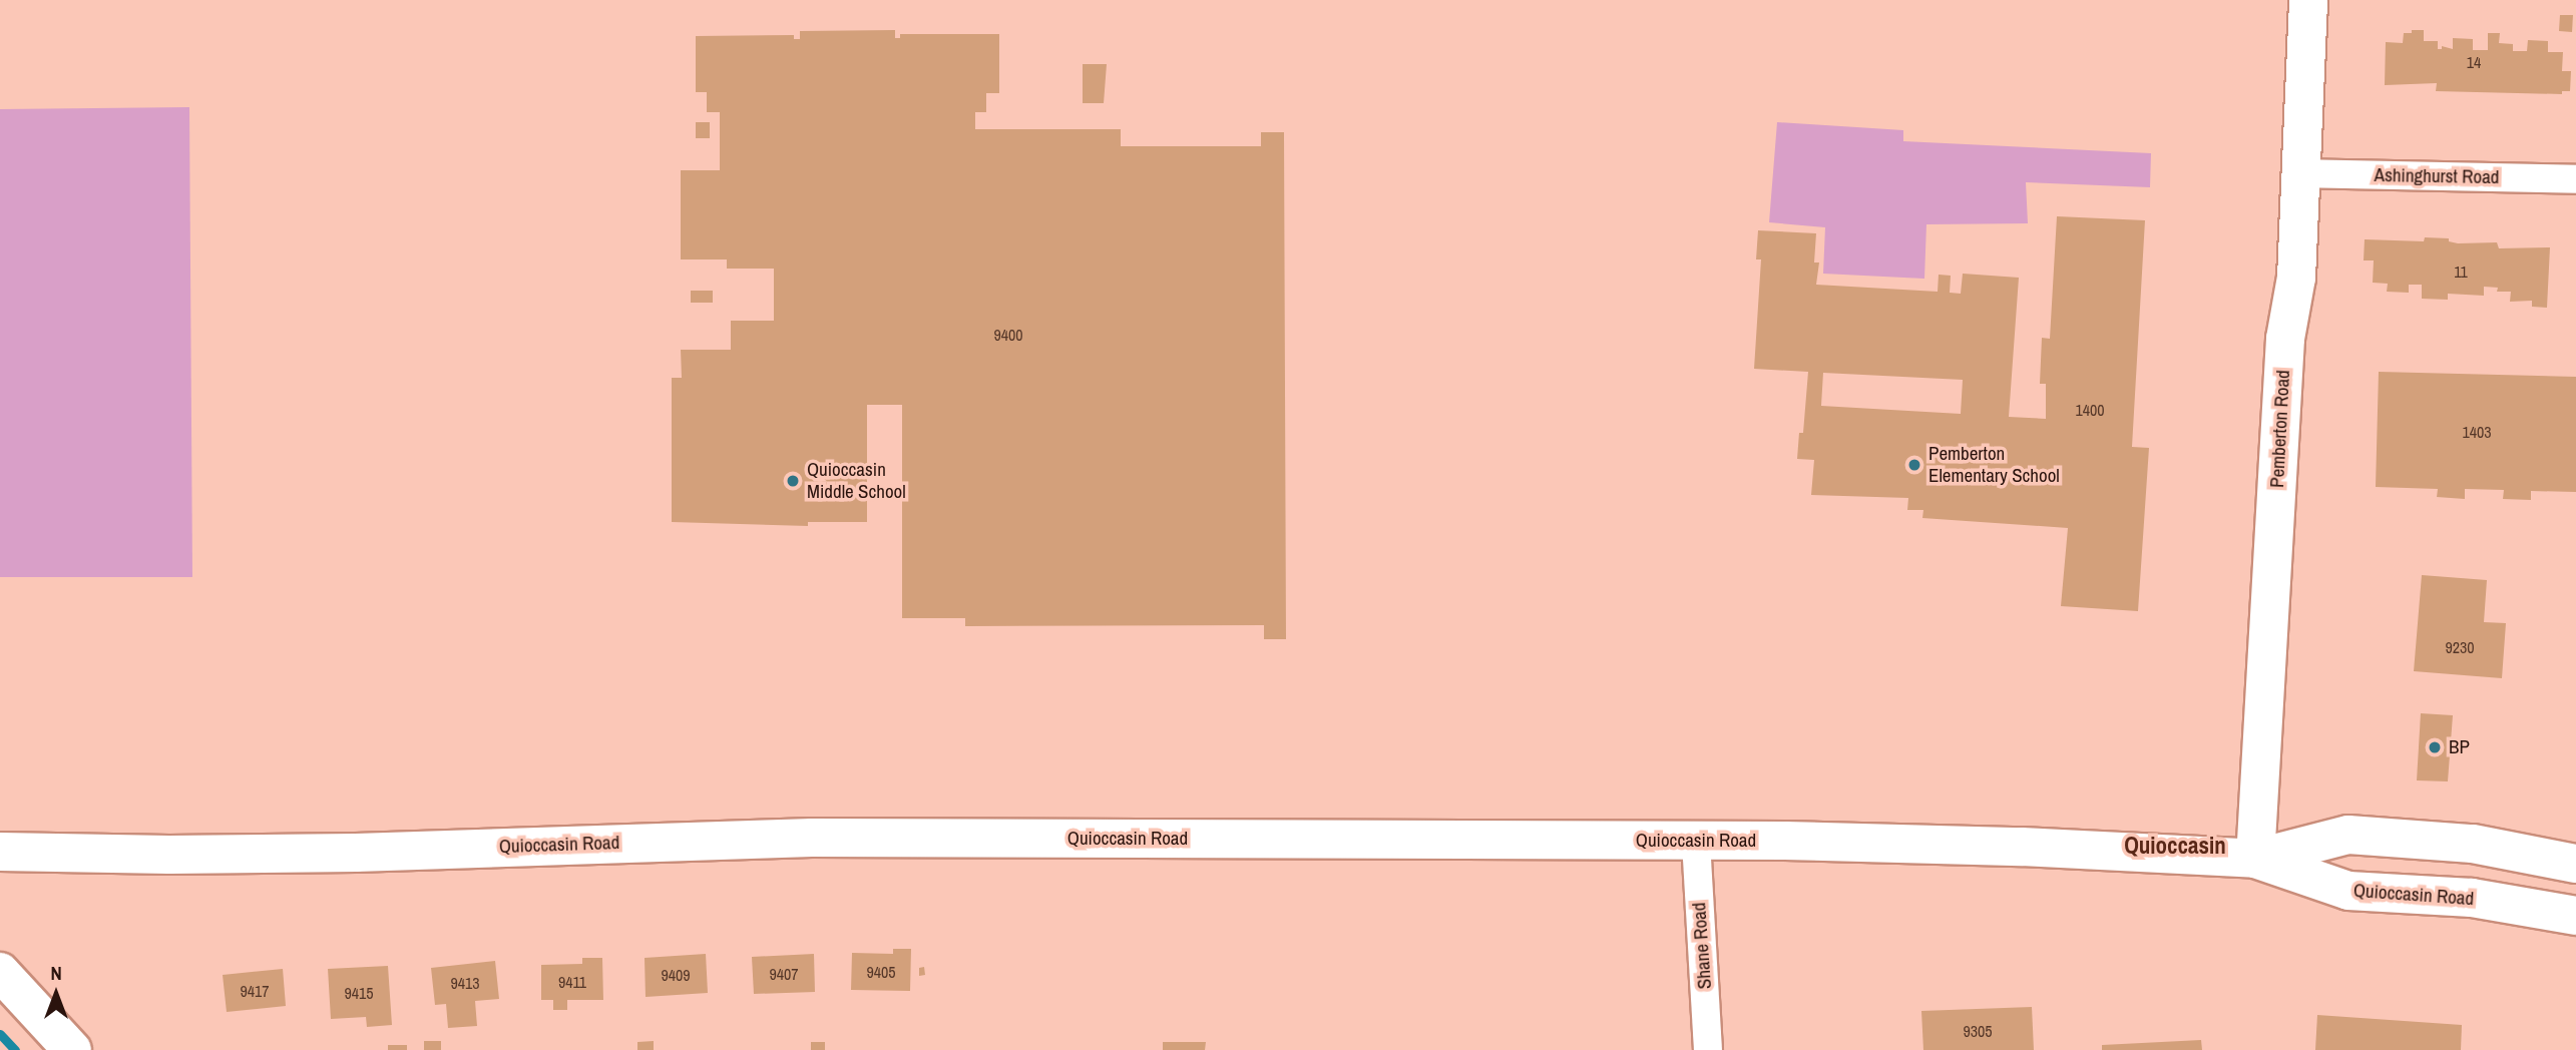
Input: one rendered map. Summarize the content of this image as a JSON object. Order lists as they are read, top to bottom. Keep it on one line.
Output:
{"streets":{"main road":["Pemberton Road","Quioccasin Road"],"street":["Ashinghurst Road","Shane Road"]},"crossings":[["Ashinghurst Road","Pemberton Road"],["Pemberton Road","Quioccasin Road"],["Quioccasin Road","Shane Road"]],"districts":["Quioccasin"],"places":["Pemberton Elementary School","Quioccasin Middle School","BP"],"house_numbers":["14","11","9400","1400","1403","9230","9405","9407","9409","9411","9413","9417","9415","9305"],"north":"top"}
